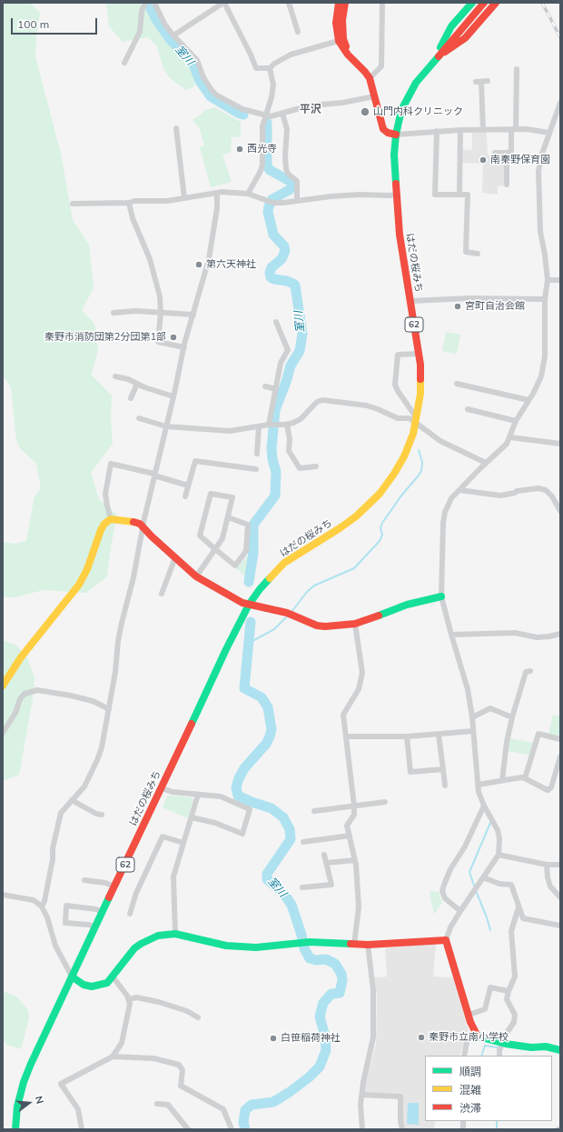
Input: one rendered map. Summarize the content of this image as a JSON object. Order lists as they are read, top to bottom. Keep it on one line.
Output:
{"streets":{"main road":["はだの桜みち","62"]},"districts":["平沢"],"water":["室川"],"places":["山門内科クリニック","西光寺","南秦野保育園","第六天神社","宮町自治会館","秦野市消防団第2分団第1部","秦野市立南小学校","白笹稲荷神社"],"legend":["順調","混雑","渋滞"],"scale_bar":"100 m","north":"right"}
